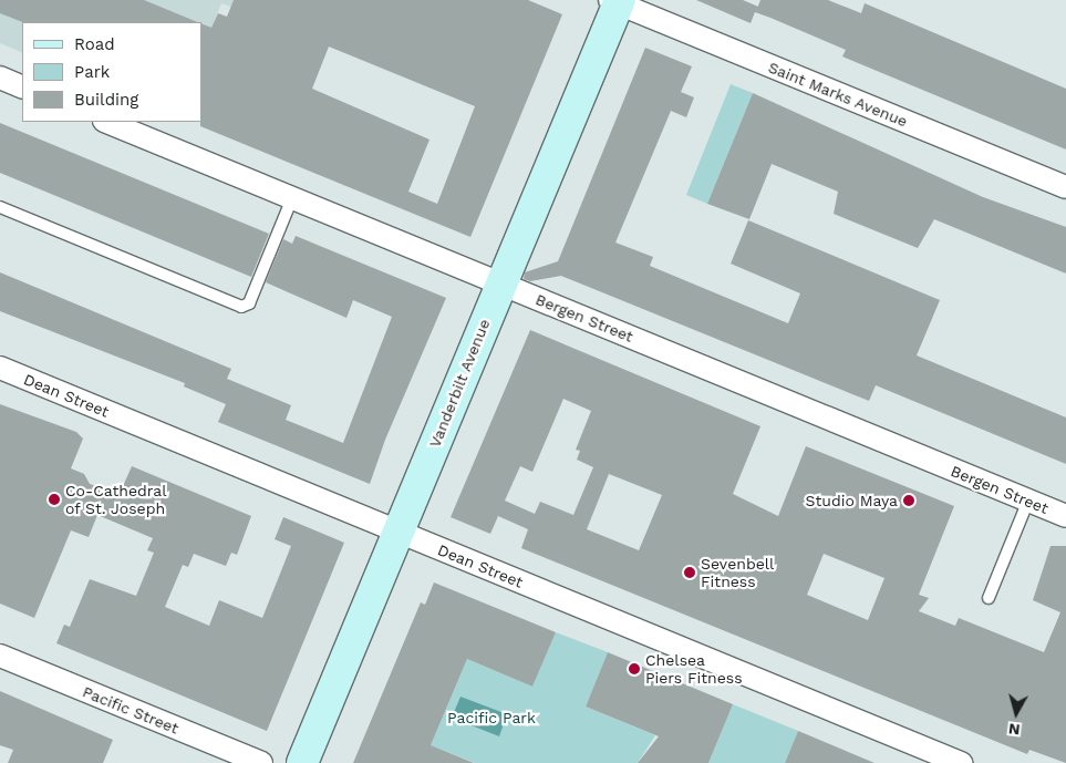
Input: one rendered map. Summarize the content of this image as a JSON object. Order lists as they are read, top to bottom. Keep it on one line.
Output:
{"streets":{"main road":["Vanderbilt Avenue"],"street":["Saint Marks Avenue","Bergen Street","Dean Street","Pacific Street"]},"crossings":[["Saint Marks Avenue","Vanderbilt Avenue"],["Bergen Street","Vanderbilt Avenue"],["Vanderbilt Avenue","Dean Street"]],"parks":["Pacific Park"],"places":["Co-Cathedral of St. Joseph","Studio Maya","Sevenbell Fitness","Chelsea Piers Fitness"],"legend":["Road","Park","Building"],"north":"bottom"}
